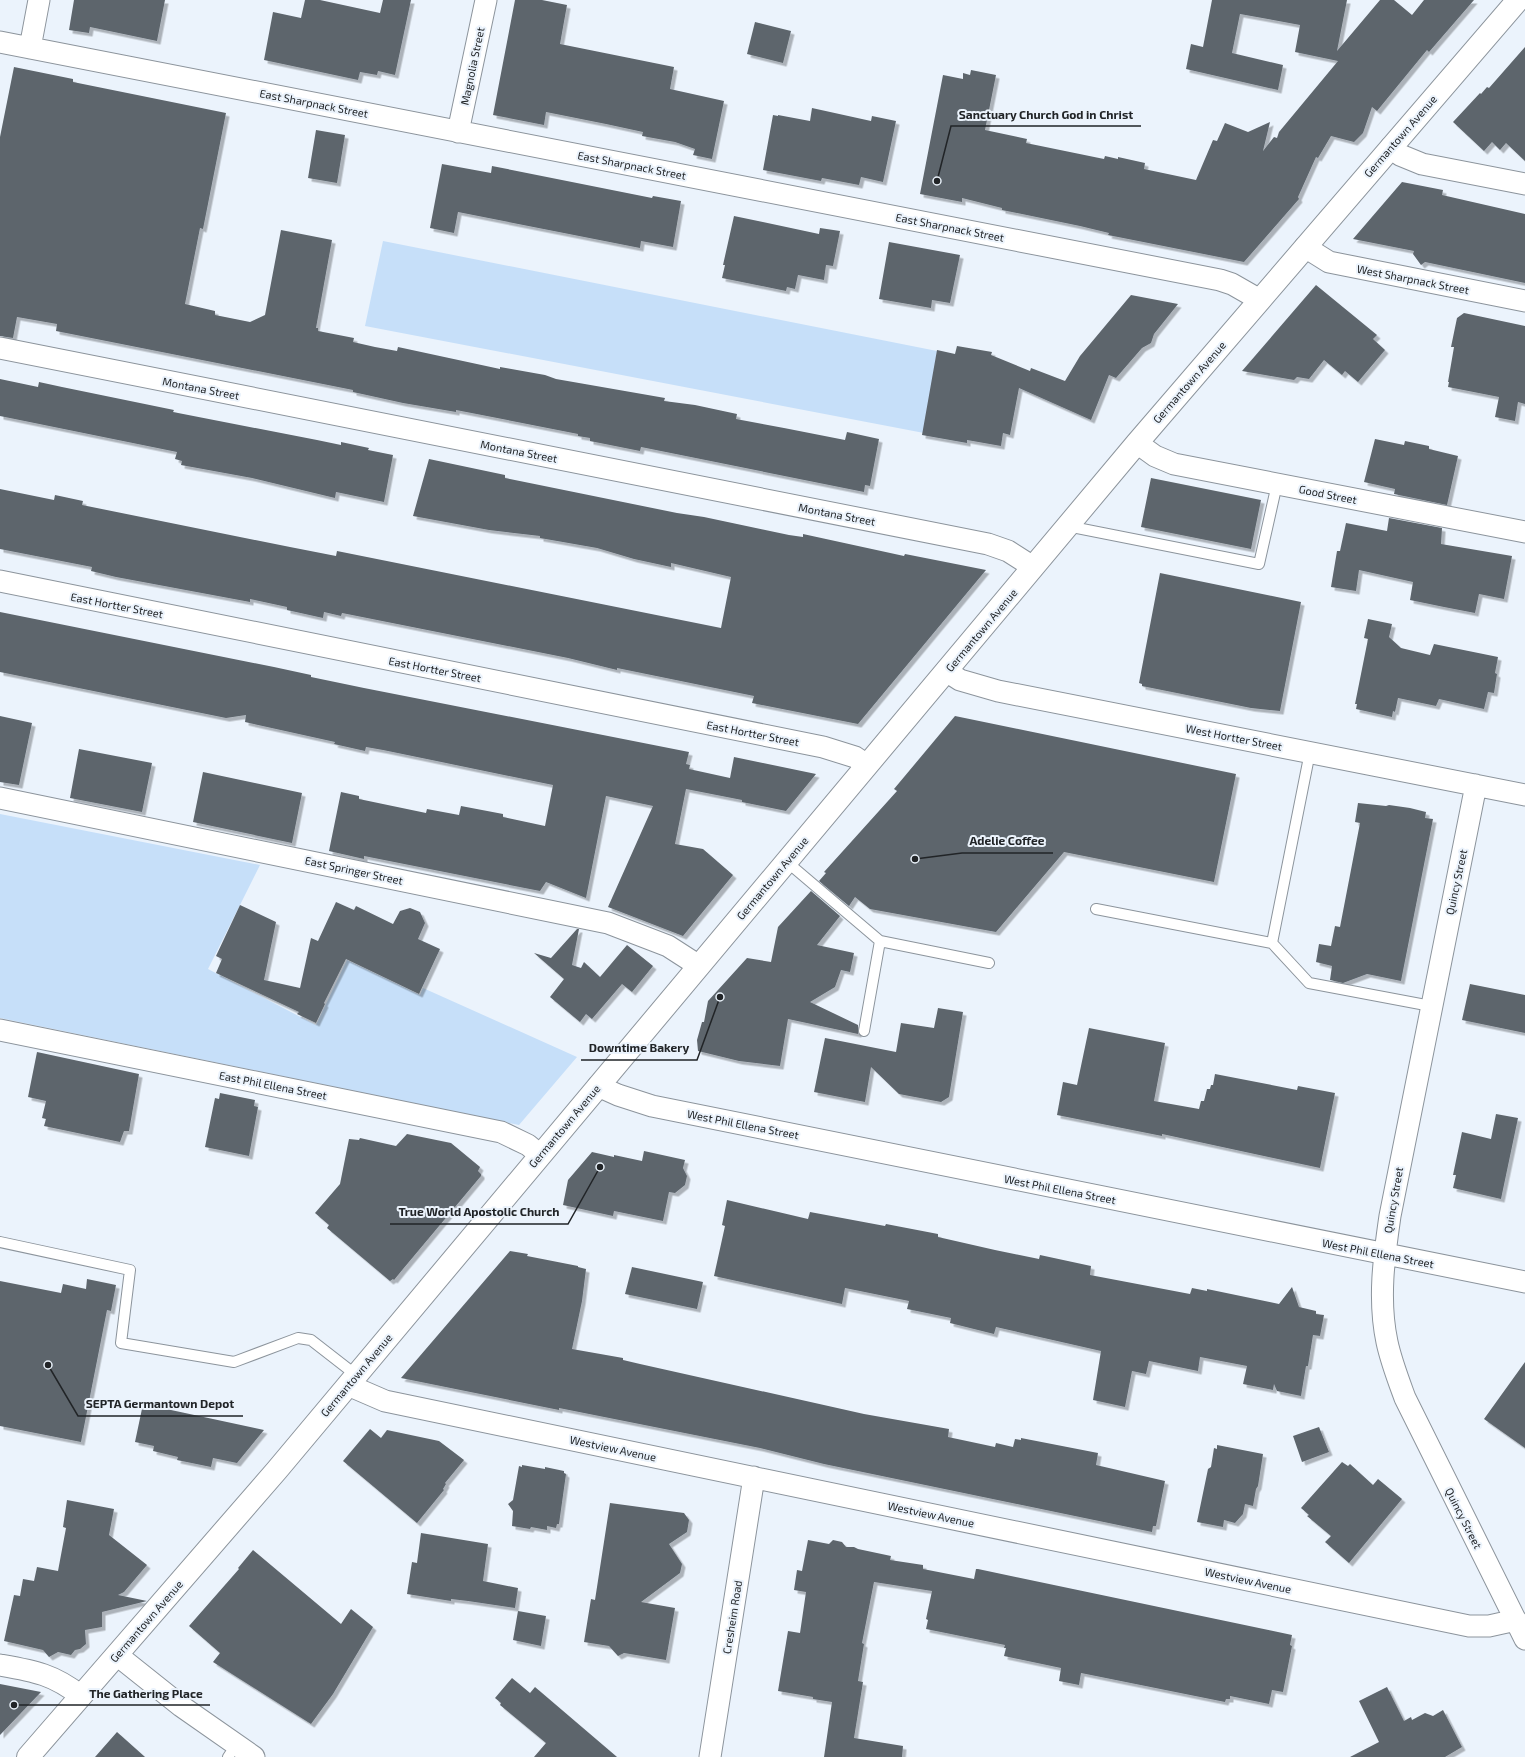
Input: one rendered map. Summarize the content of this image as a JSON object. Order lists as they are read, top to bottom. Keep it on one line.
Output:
{"streets":{"main road":["Germantown Avenue"],"street":["Magnolia Street","East Sharpnack Street","West Sharpnack Street","Montana Street","Good Street","East Hortter Street","West Hortter Street","East Springer Street","Quincy Street","East Phil Ellena Street","West Phil Ellena Street","Westview Avenue","Cresheim Road"]},"crossings":[["Magnolia Street","East Sharpnack Street"],["East Sharpnack Street","Germantown Avenue"],["Germantown Avenue","West Sharpnack Street"],["Germantown Avenue","Montana Street"],["Germantown Avenue","Good Street"],["Germantown Avenue","East Hortter Street"],["Germantown Avenue","West Hortter Street"],["Germantown Avenue","East Springer Street"],["Germantown Avenue","East Phil Ellena Street"],["Germantown Avenue","West Phil Ellena Street"],["Germantown Avenue","Westview Avenue"],["West Hortter Street","Quincy Street"],["Quincy Street","West Phil Ellena Street"],["Quincy Street","Westview Avenue"],["Westview Avenue","Cresheim Road"]],"places":["Sanctuary Church God in Christ","Adelie Coffee","Downtime Bakery","True World Apostolic Church","SEPTA Germantown Depot","The Gathering Place"]}
